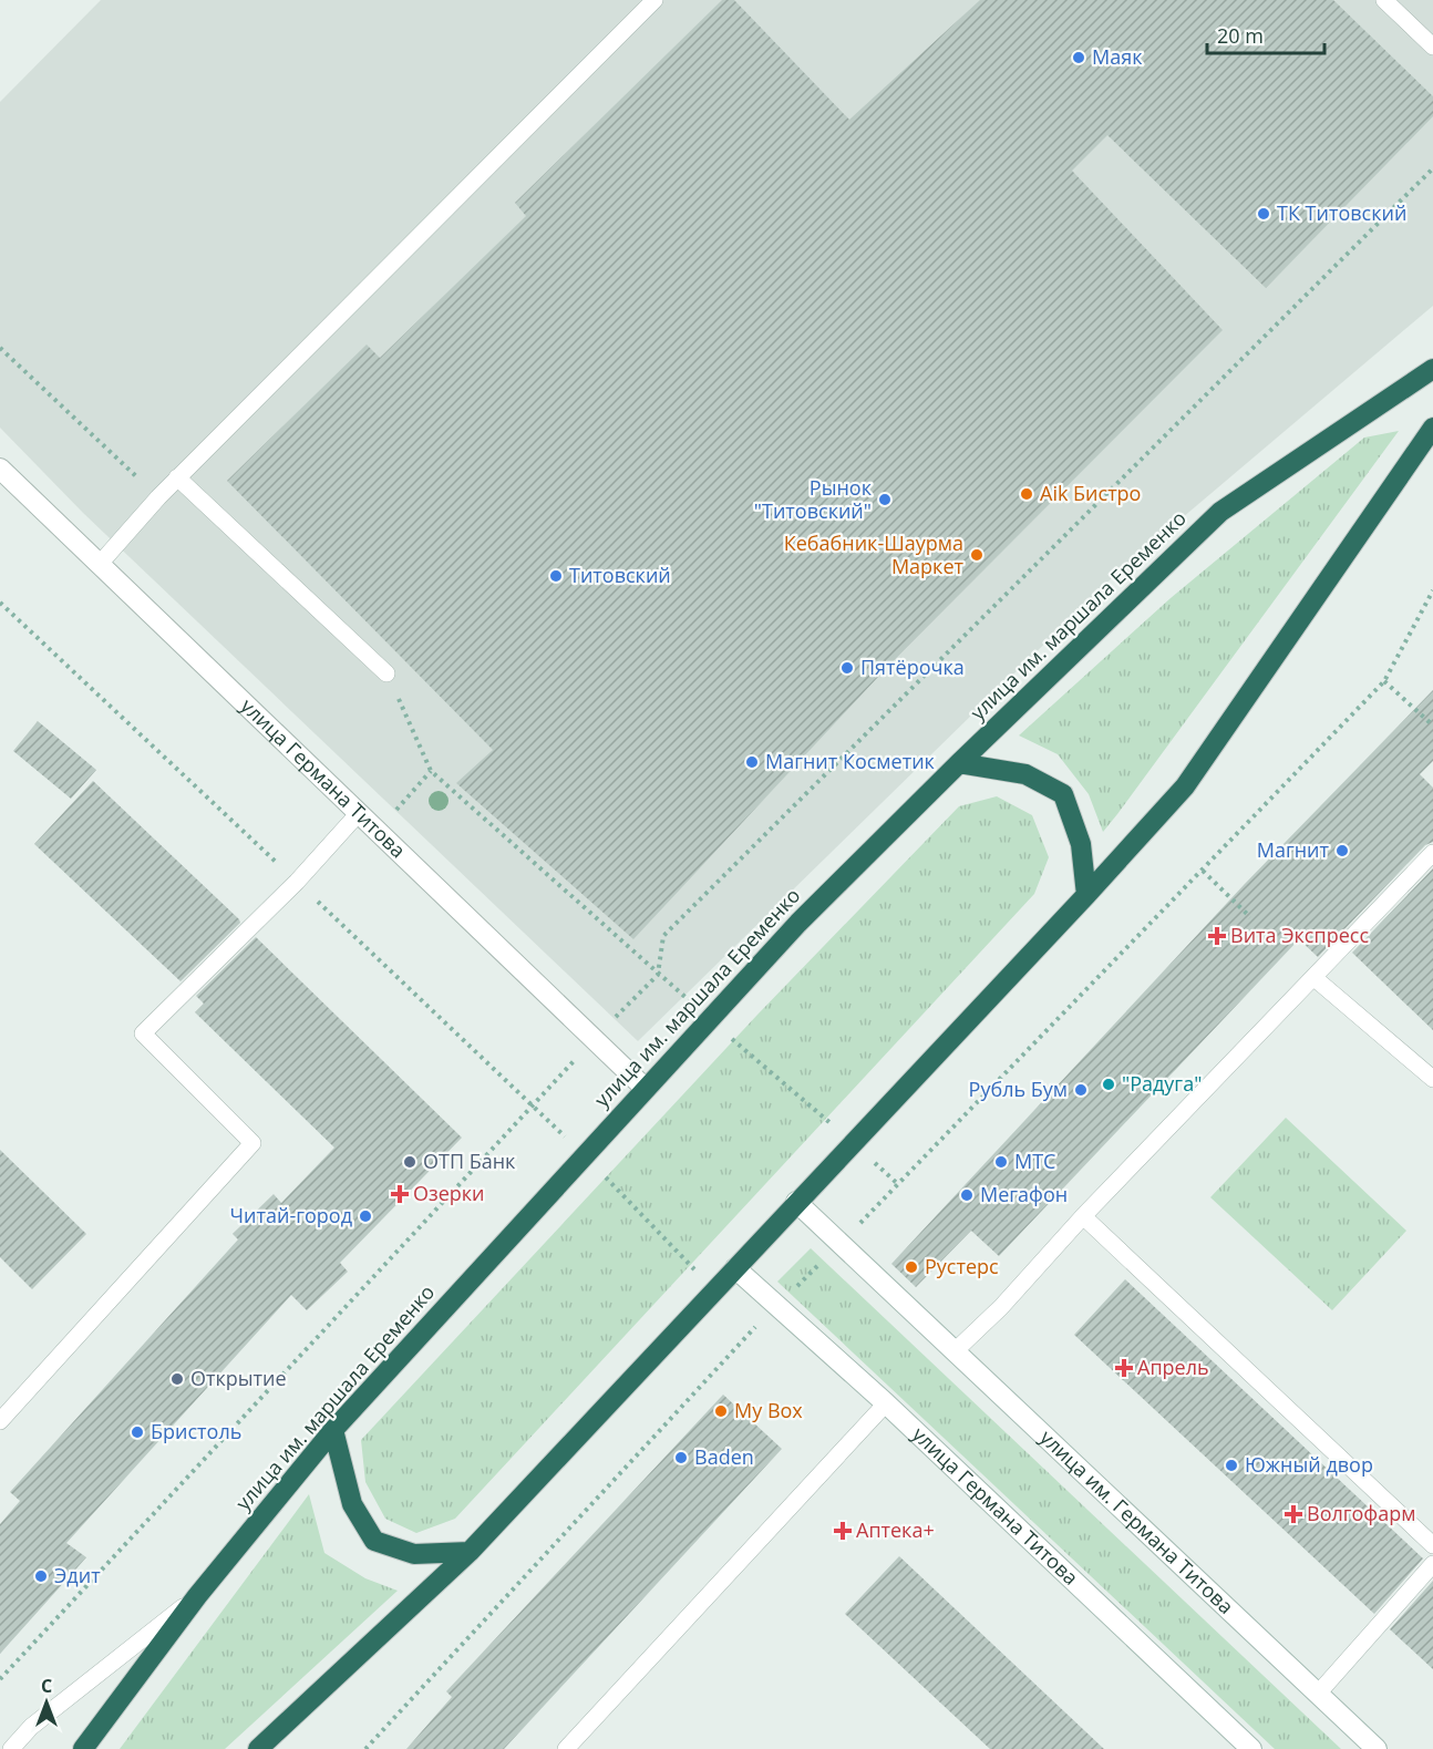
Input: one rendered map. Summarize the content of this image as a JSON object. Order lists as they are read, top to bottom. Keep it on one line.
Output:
{"streets":{"highway":["улица им. маршала Еременко"],"street":["улица Германа Титова","улица им. Германа Титова"]},"crossings":[["улица им. маршала Еременко","улица Германа Титова"]],"places":{"other":["Маяк","ТК Титовский","Aik Бистро","Рынок \"Титовский\"","Кебабник-Шаурма Маркет","Титовский","Пятёрочка","Магнит Косметик","Магнит","\"Радуга\"","Рубль Бум","ОТП Банк","МТС","Мегафон","Читай-город","Рустерс","Открытие","My Box","Бристоль","Baden","Южный двор","Эдит"],"health":["Вита Экспресс","Озерки","Апрель","Волгофарм","Аптека+"]},"scale_bar":"20 m","north":"top"}
